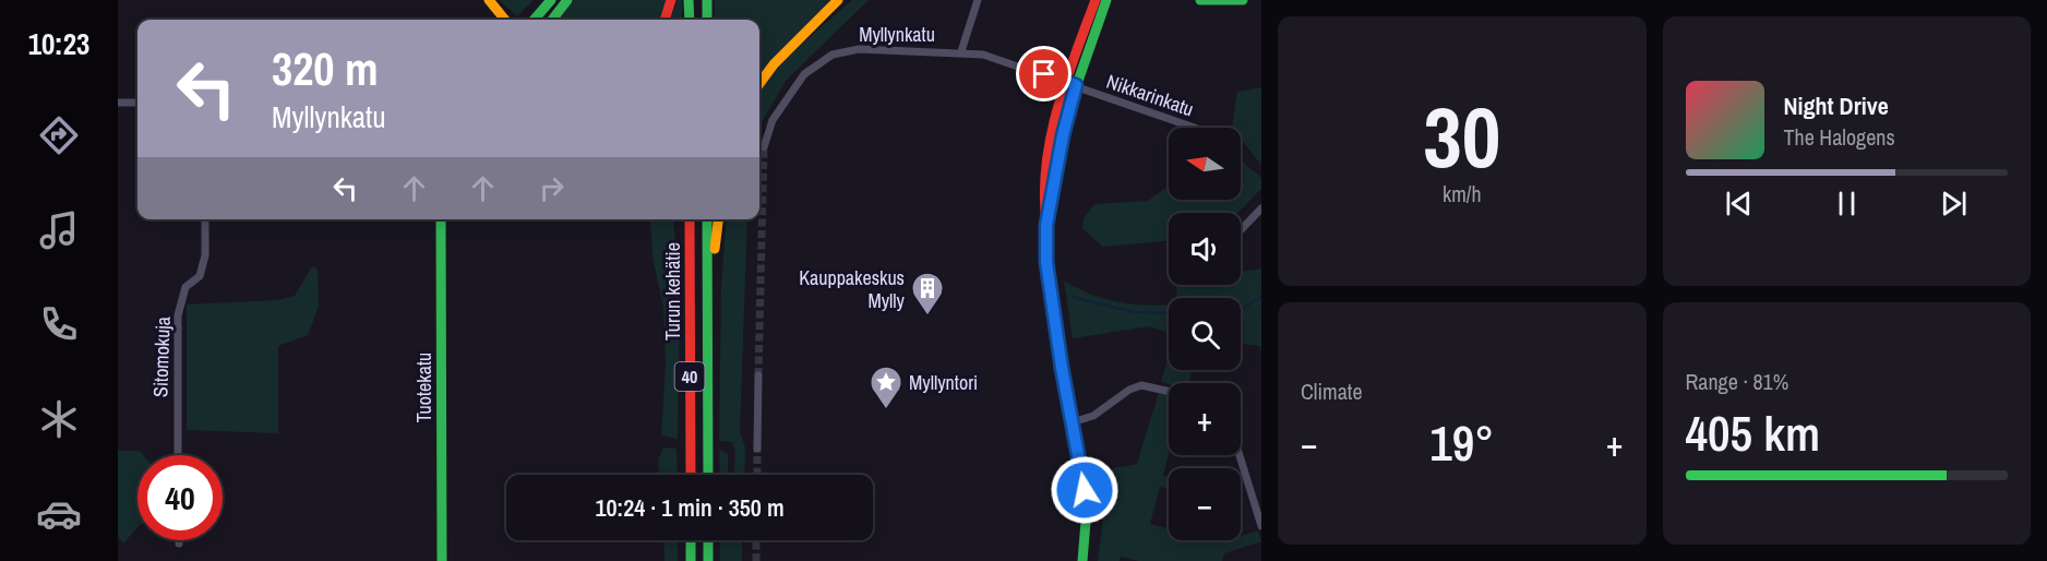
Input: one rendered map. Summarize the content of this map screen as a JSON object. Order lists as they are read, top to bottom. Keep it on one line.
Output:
{"streets":{"main road":["Turun kehätie","40","Tuotekatu"],"street":["Myllynkatu","Nikkarinkatu","Sitomokuja"]},"crossings":[["Myllynkatu","Nikkarinkatu"]],"places":{"building":["Kauppakeskus Mylly"],"place":["Myllyntori"]},"north":"left","page":{"tabs":"10:23","tile":[["30","km/h"],"Climate",["Range · 81%","405 km"]],"turn":["320 m","Myllynkatu"],"song":["Night Drive","The Halogens"],"map_buttons":["+","−"],"heat":["−","19°","+"],"limit":"40","trip":"10:24 · 1 min · 350 m"}}
